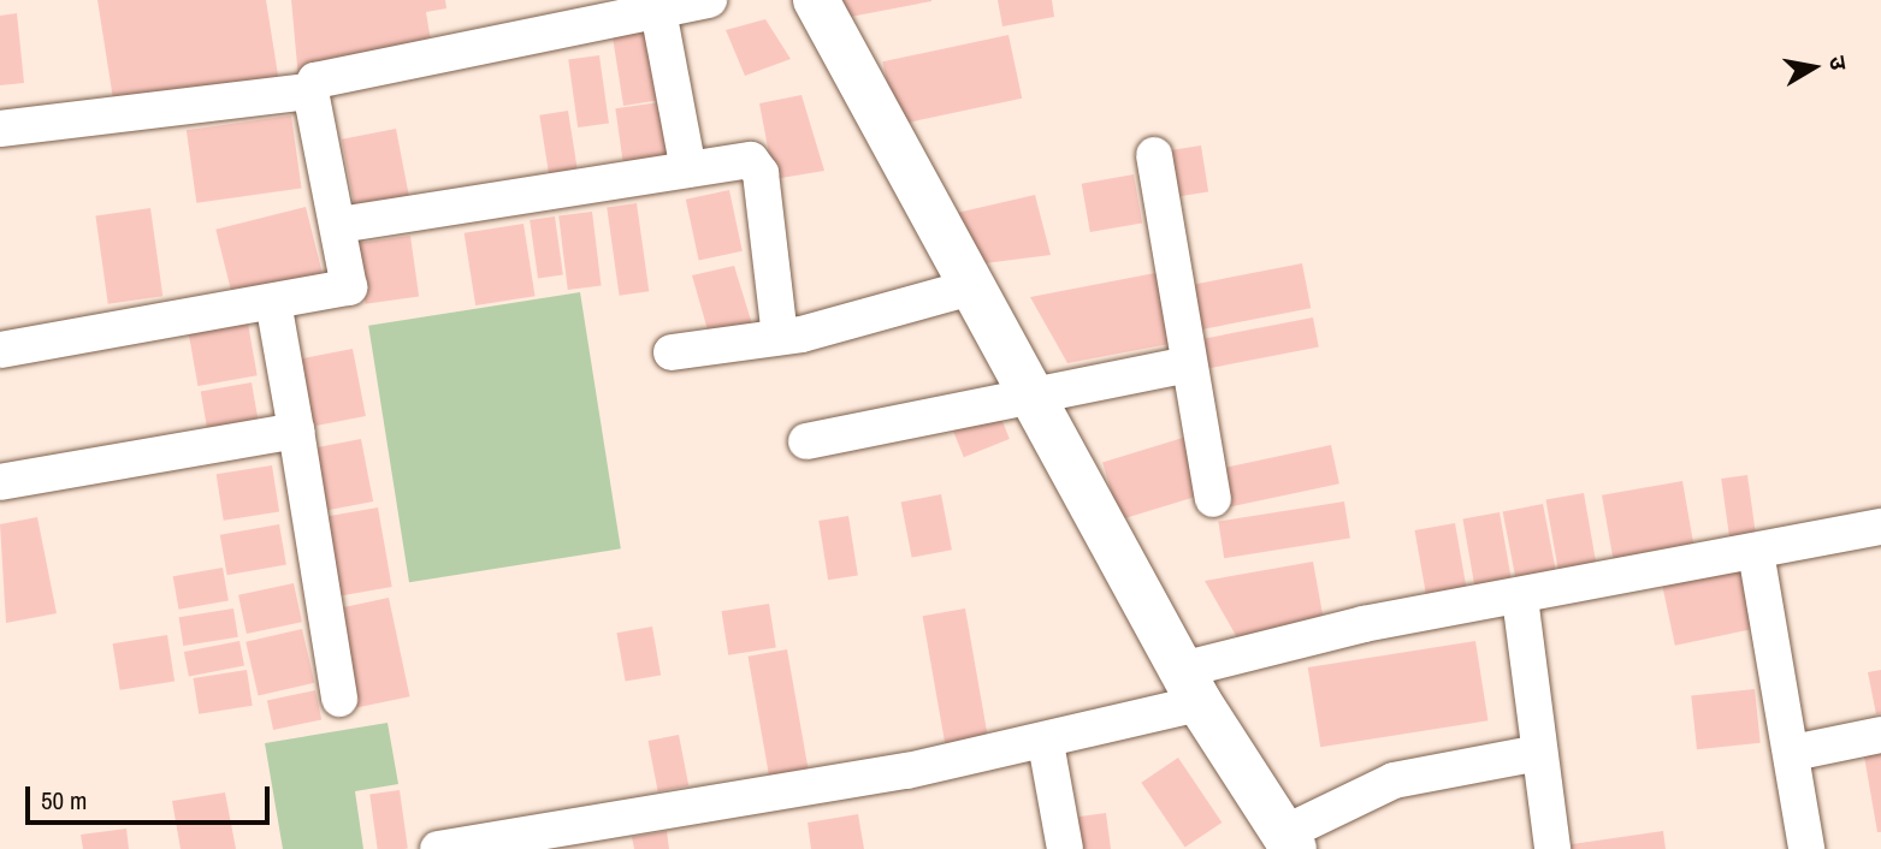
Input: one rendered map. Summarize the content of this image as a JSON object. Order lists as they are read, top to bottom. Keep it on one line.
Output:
{"scale_bar":"50 m","north":"right"}
